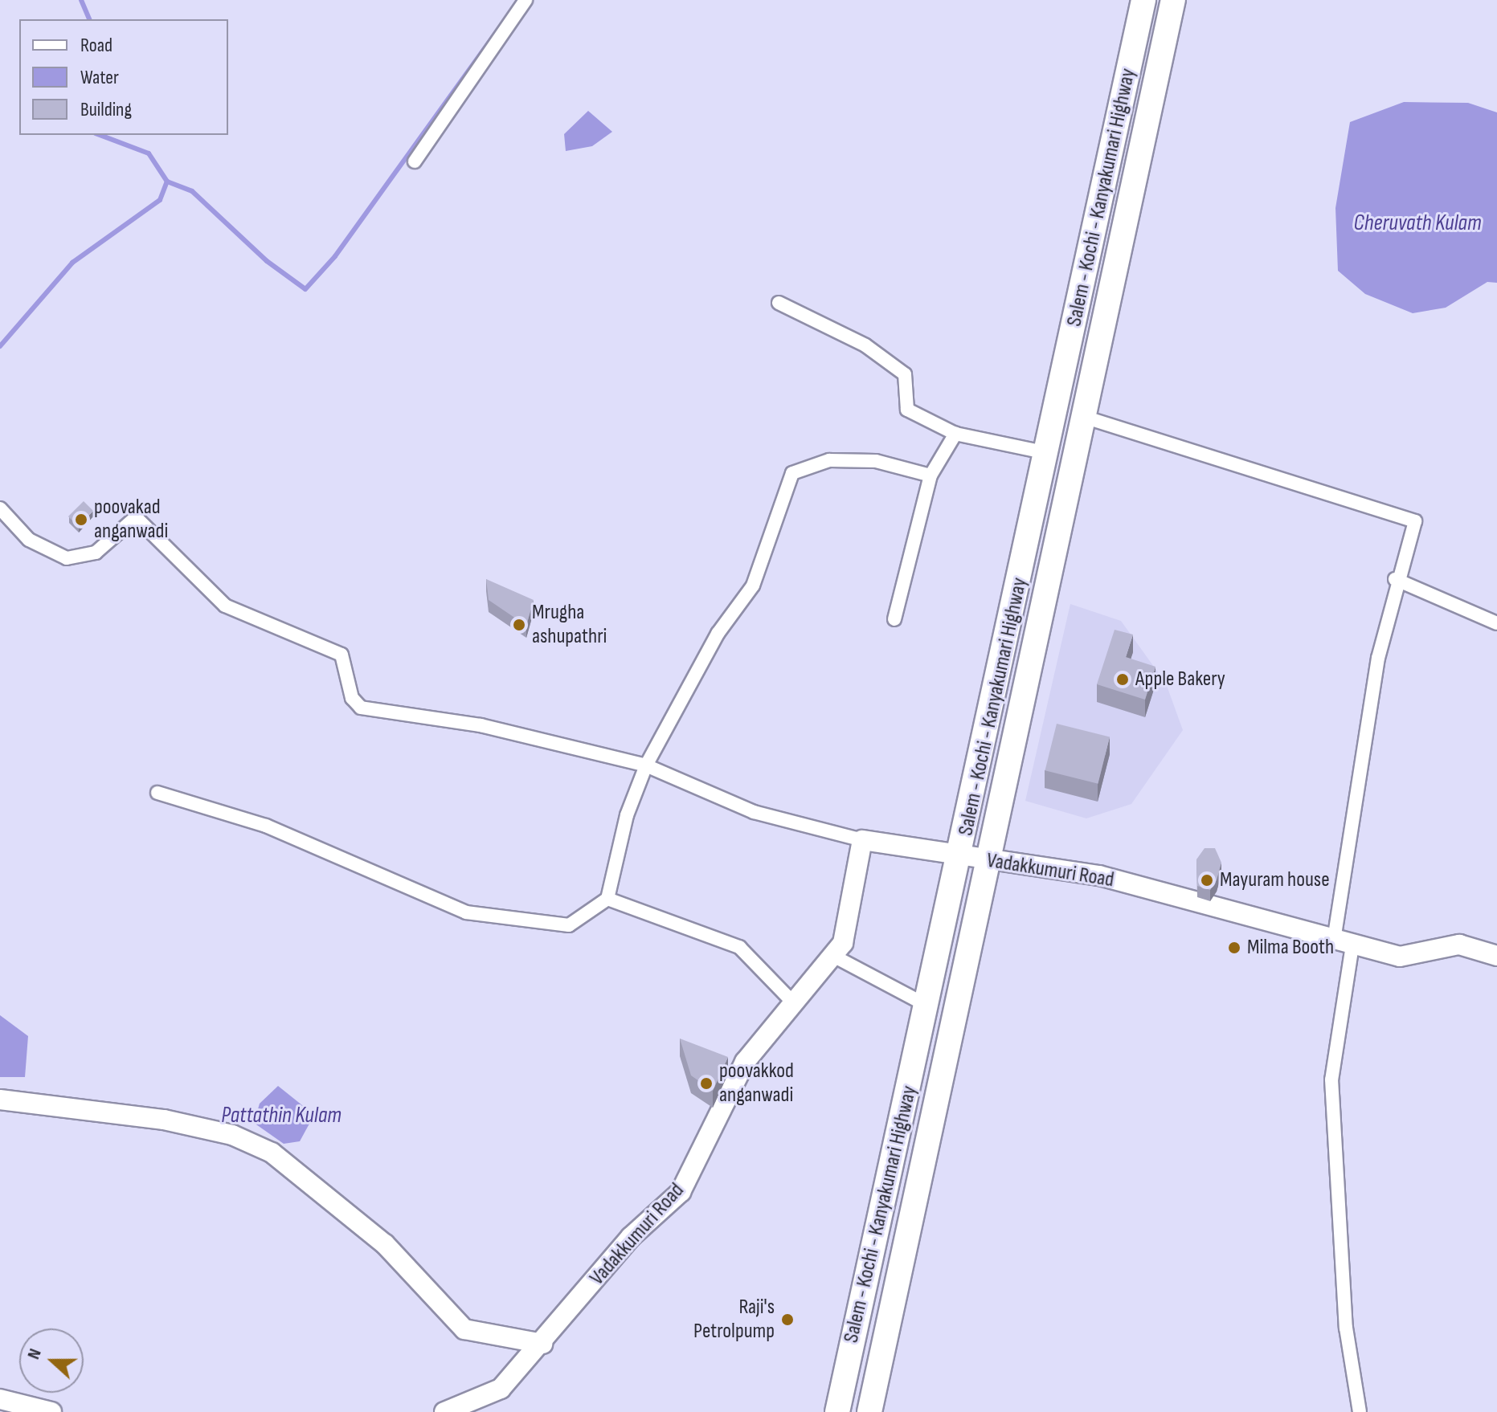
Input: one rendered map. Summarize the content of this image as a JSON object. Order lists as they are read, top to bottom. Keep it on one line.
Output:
{"streets":{"highway":["Salem - Kochi - Kanyakumari Highway"],"street":["Vadakkumuri Road"]},"crossings":[["Salem - Kochi - Kanyakumari Highway","Vadakkumuri Road"]],"water":["Cheruvath Kulam","Pattathin Kulam"],"places":["poovakad anganwadi","Mrugha ashupathri","Apple Bakery","Mayuram house","Milma Booth","poovakkod anganwadi","Raji's Petrolpump"],"legend":["Road","Water","Building"],"north":"left"}
